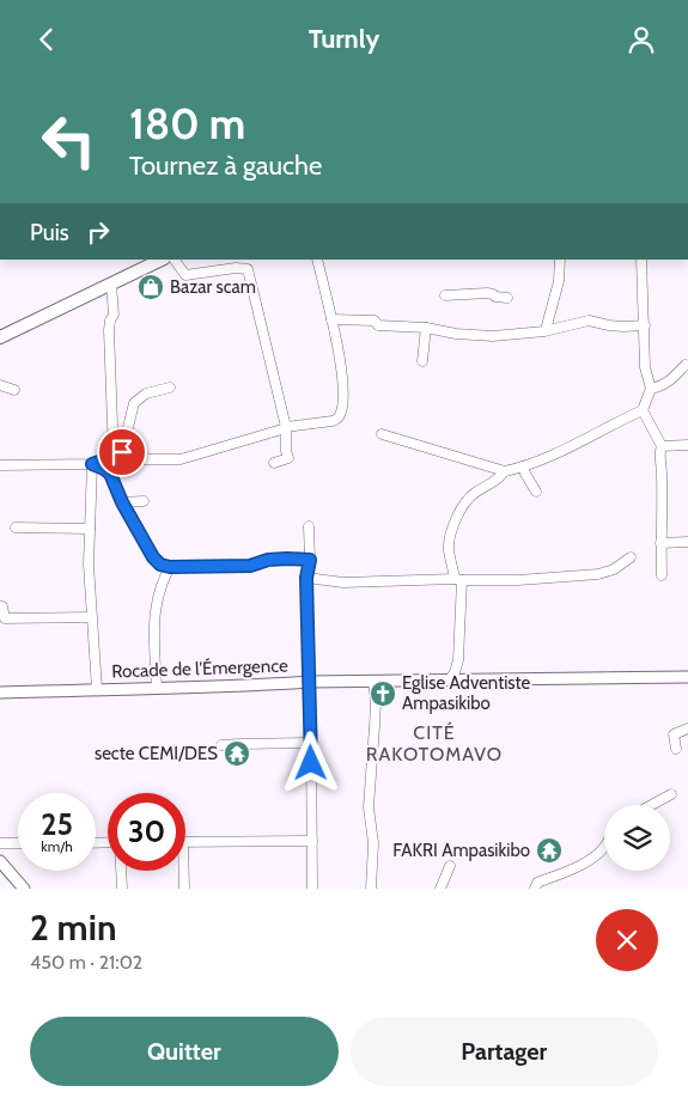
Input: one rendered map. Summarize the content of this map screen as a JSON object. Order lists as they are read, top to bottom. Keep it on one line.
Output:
{"streets":{"street":["Rocade de l'Émergence"]},"districts":["CITÉ RAKOTOMAVO"],"places":{"shop":["Bazar scam"],"church":["Eglise Adventiste Ampasikibo"],"temple":["secte CEMI/DES","FAKRI Ampasikibo"]},"page":{"header":"Turnly","turn":["180 m","Tournez à gauche"],"then":"Puis","speed":"25 km/h","limit":"30","heading":["2 min","450 m · 21:02"],"buttons":["Quitter","Partager"]}}
